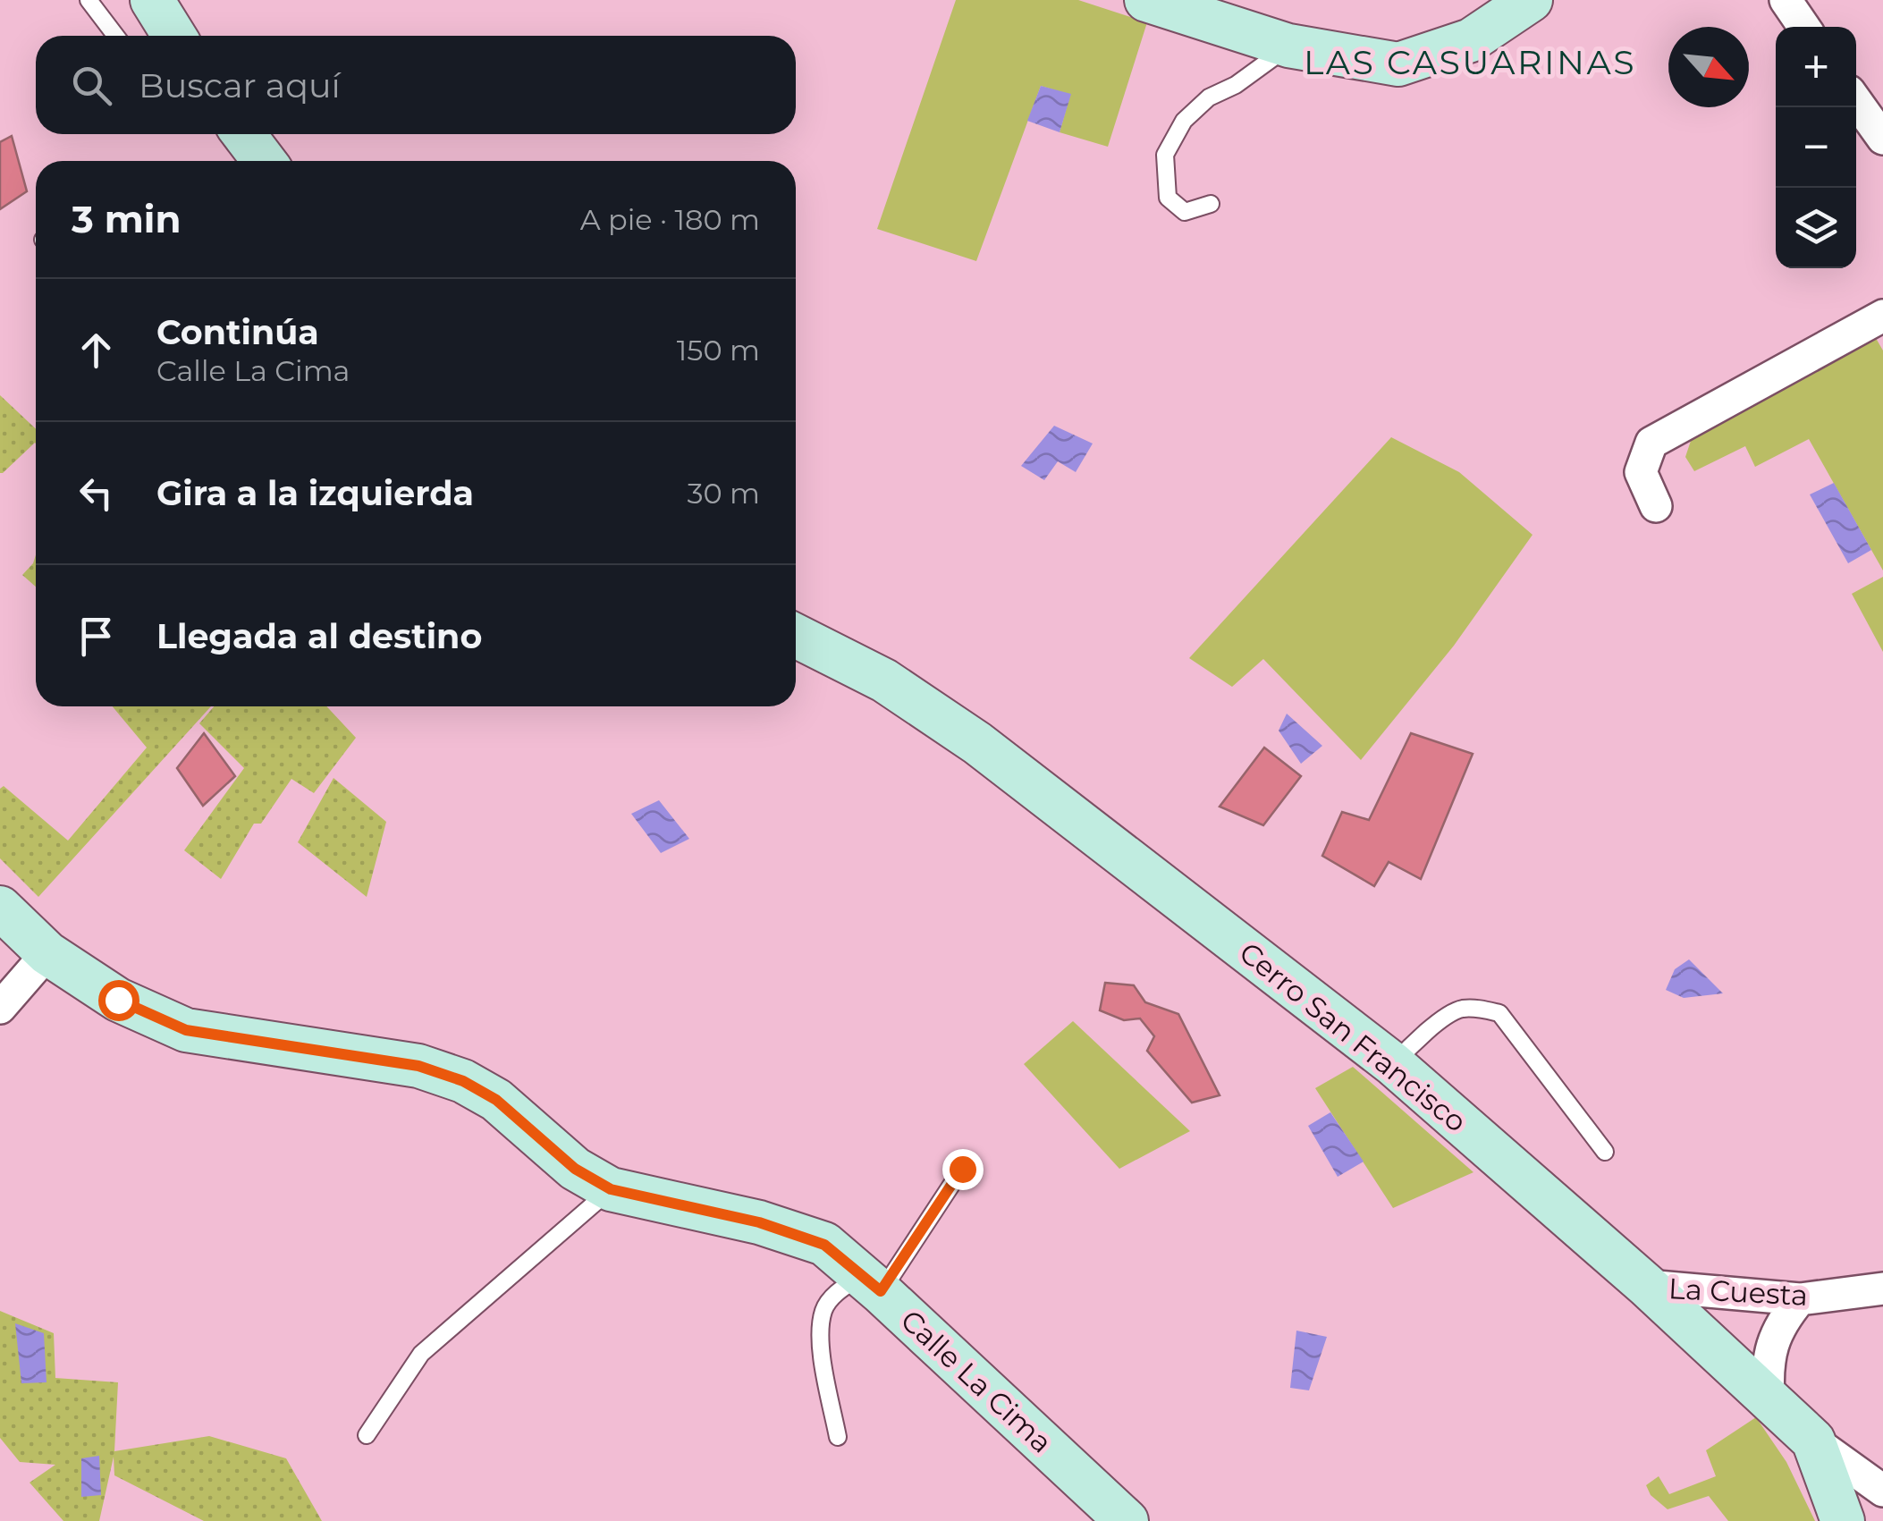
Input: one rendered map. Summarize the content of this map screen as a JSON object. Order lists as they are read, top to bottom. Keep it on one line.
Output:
{"streets":{"street":["Cerro San Francisco","La Cuesta","Calle La Cima"]},"crossings":[["Cerro San Francisco","La Cuesta"]],"districts":["LAS CASUARINAS"],"north":"bottom right","page":{"map_buttons":["+","−"],"search":"Buscar aquí","heading":["3 min","A pie · 180 m"],"list":[["Continúa","Calle La Cima","150 m"],["Gira a la izquierda","30 m"],"Llegada al destino"]}}
